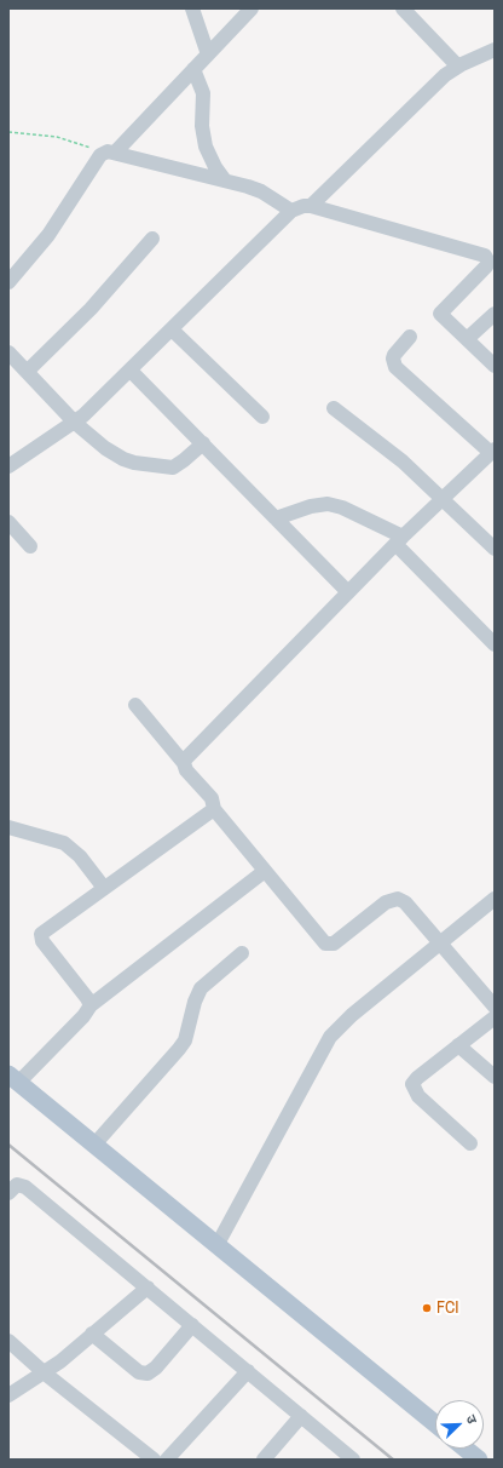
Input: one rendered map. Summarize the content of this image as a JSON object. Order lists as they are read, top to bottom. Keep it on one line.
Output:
{"places":["FCI"],"north":"top right"}
